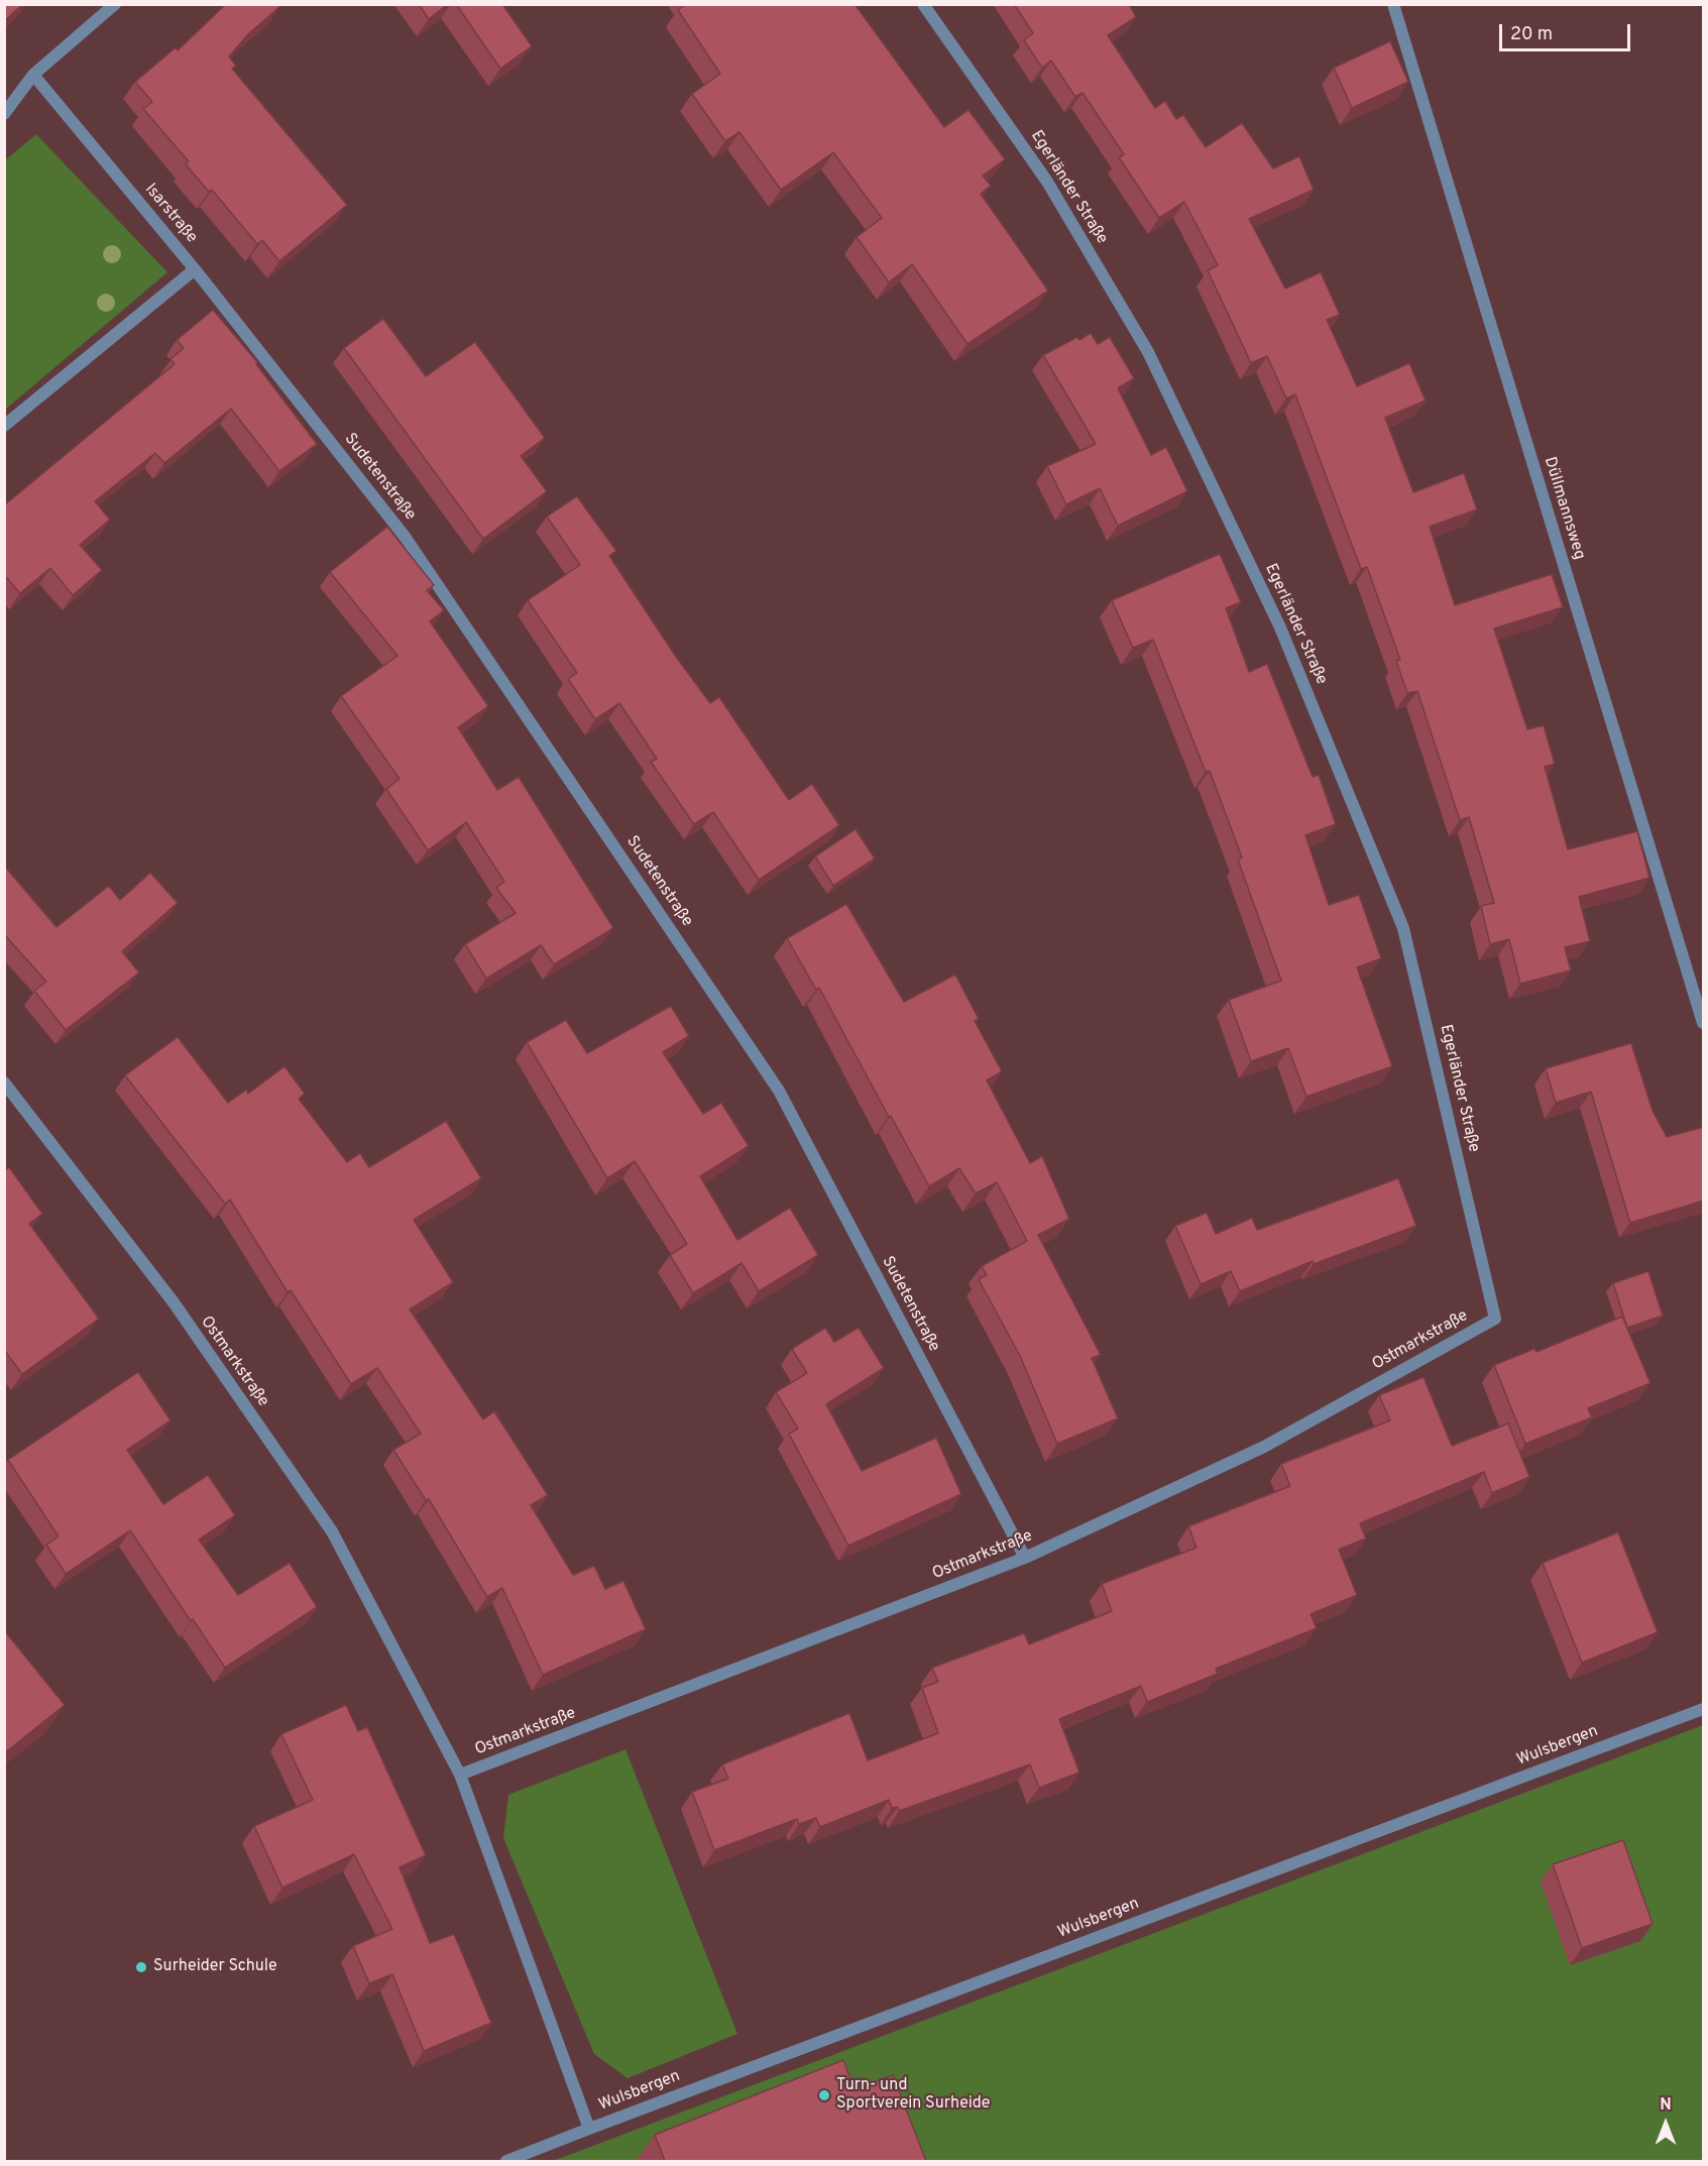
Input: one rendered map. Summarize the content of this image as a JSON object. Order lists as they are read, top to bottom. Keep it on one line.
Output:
{"streets":{"street":["Egerländer Straße","Isarstraße","Sudetenstraße","Düllmannsweg","Ostmarkstraße","Wulsbergen"]},"crossings":[["Egerländer Straße","Ostmarkstraße"],["Isarstraße","Sudetenstraße"],["Sudetenstraße","Ostmarkstraße"],["Ostmarkstraße","Wulsbergen"]],"places":["Surheider Schule","Turn- und Sportverein Surheide"],"scale_bar":"20 m","north":"top"}
